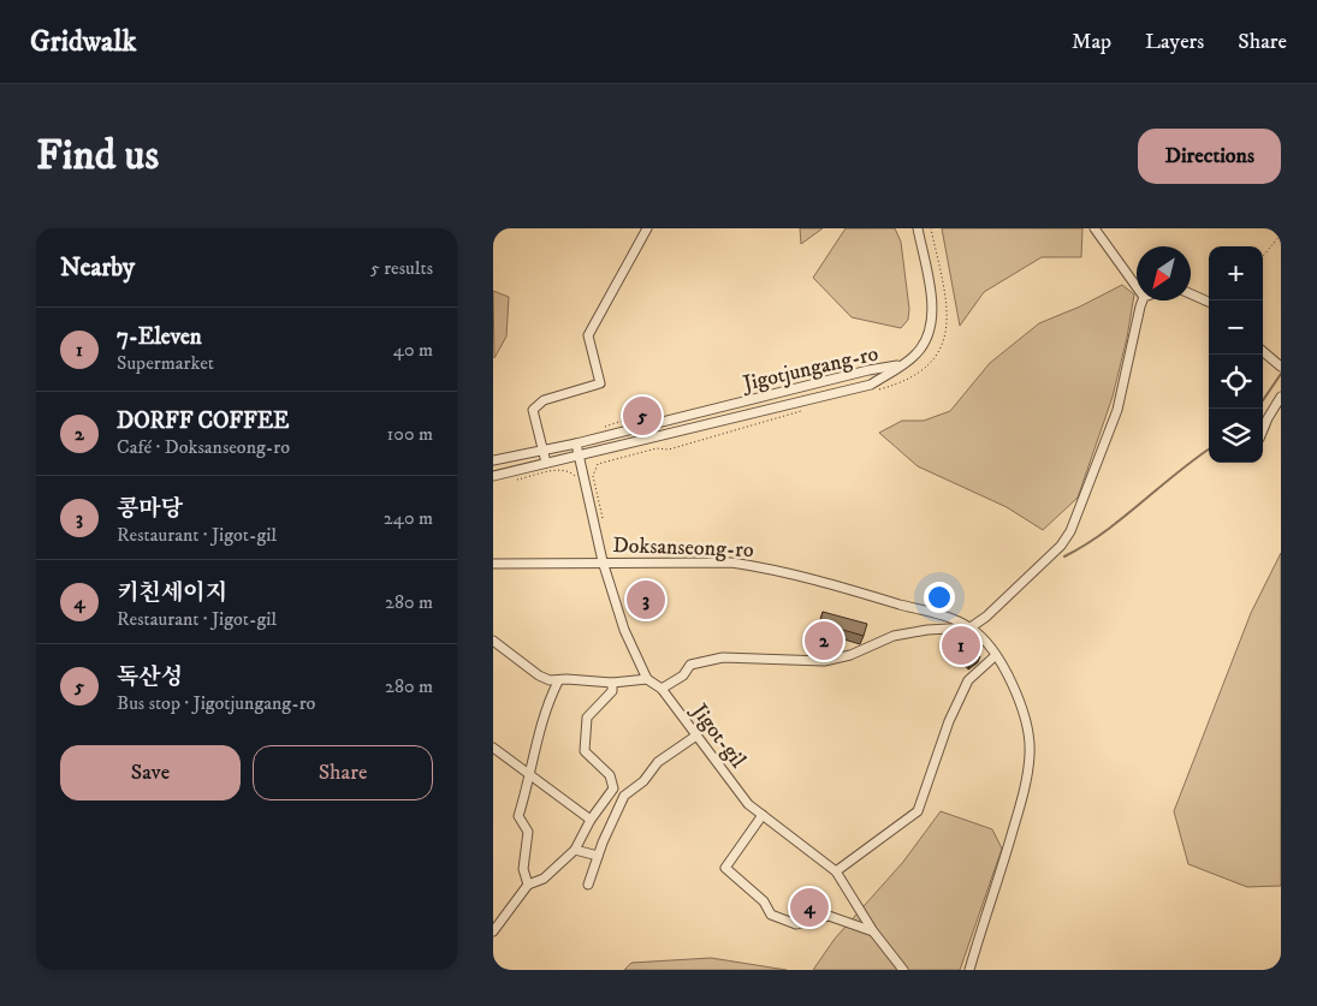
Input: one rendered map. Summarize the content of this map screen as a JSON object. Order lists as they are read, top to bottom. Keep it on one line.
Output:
{"streets":{"street":["Jigotjungang-ro","Doksanseong-ro","Jigot-gil"]},"crossings":[["Jigotjungang-ro","Jigot-gil"],["Doksanseong-ro","Jigot-gil"]],"north":"bottom left","page":{"header":"Gridwalk","nav":["Map","Layers","Share"],"buttons":["Directions",["Save","Share"]],"title":"Find us","heading":["Nearby","5 results"],"map_buttons":["+","−"],"list":[{"mark":"1","name":"7-Eleven","note":"Supermarket","value":"40 m"},{"mark":"2","name":"DORFF COFFEE","note":"Café · Doksanseong-ro","value":"100 m"},{"mark":"3","name":"콩마당","note":"Restaurant · Jigot-gil","value":"240 m"},{"mark":"4","name":"키친세이지","note":"Restaurant · Jigot-gil","value":"280 m"},{"mark":"5","name":"독산성","note":"Bus stop · Jigotjungang-ro","value":"280 m"}],"pins":["5","3","2","1","4"]}}
